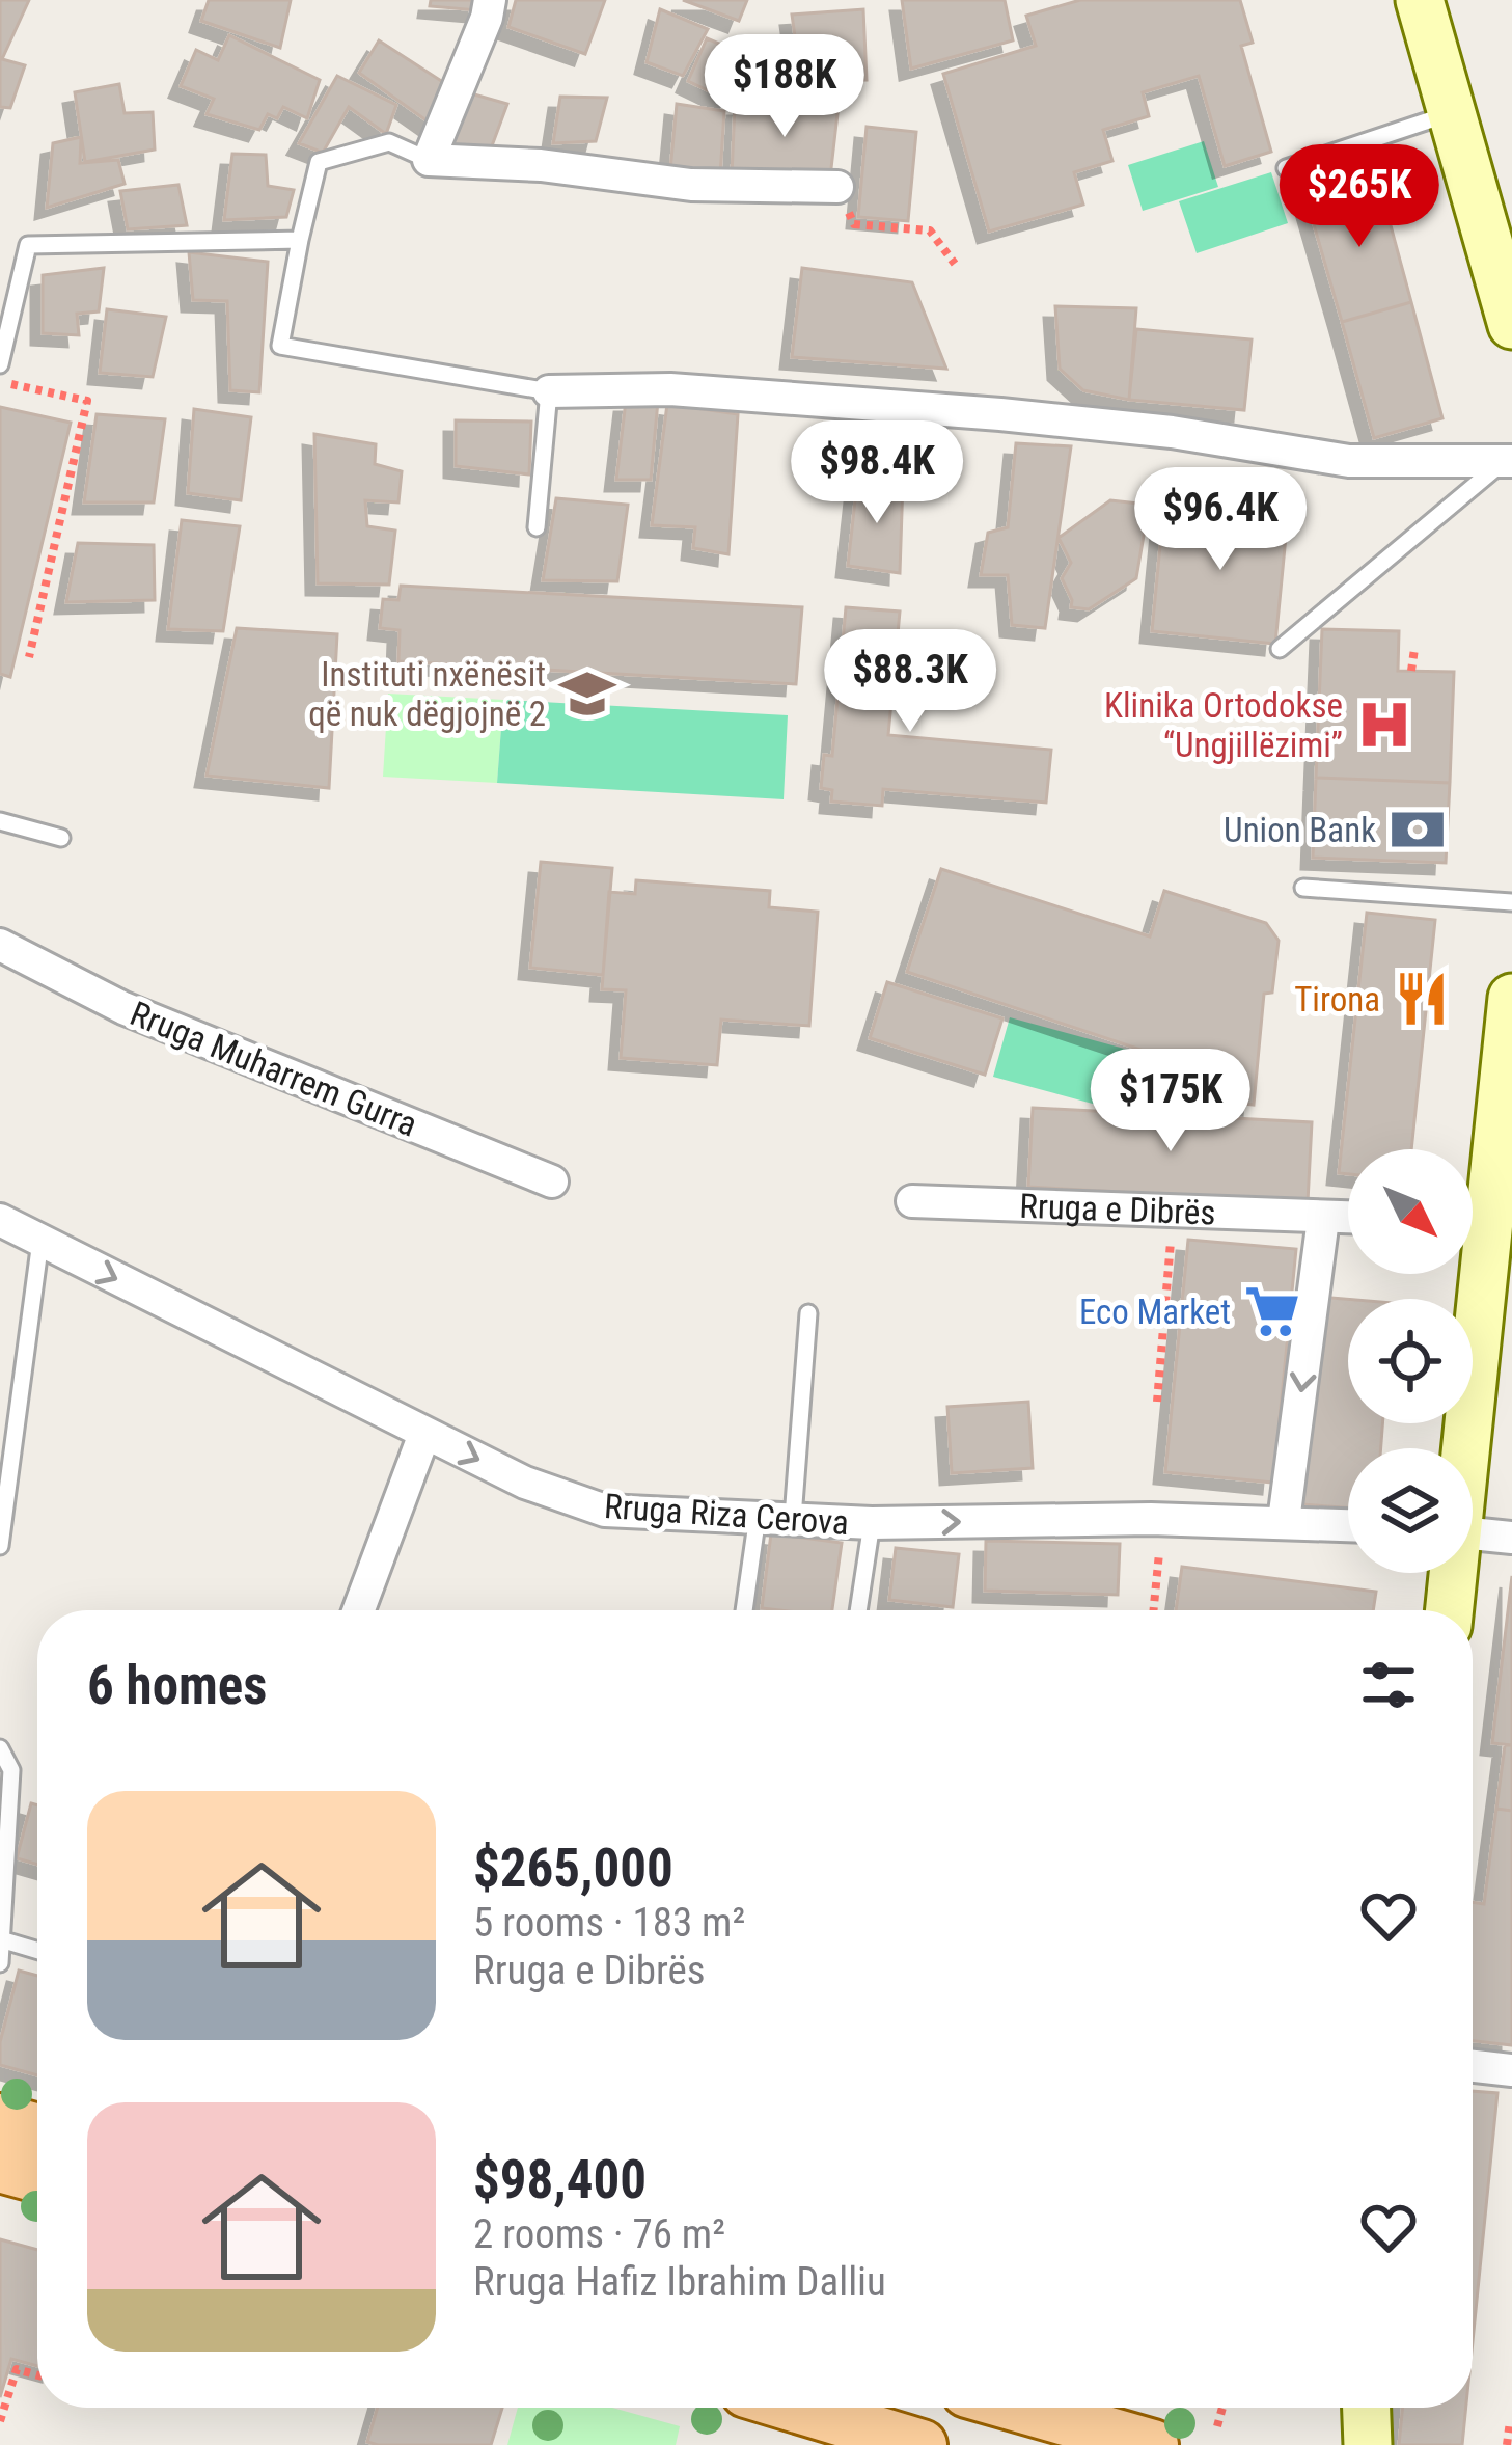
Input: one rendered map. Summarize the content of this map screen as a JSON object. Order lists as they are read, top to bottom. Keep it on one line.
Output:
{"streets":{"street":["Rruga Muharrem Gurra","Rruga e Dibrës","Rruga Riza Cerova"]},"one_way":["Rruga Riza Cerova"],"places":{"school or university":["Instituti nxënësit që nuk dëgjojnë 2"],"hospital":["Klinika Ortodokse “Ungjillëzimi”"],"bank":["Union Bank"],"restaurant":["Tirona"],"supermarket":["Eco Market"]},"north":"bottom right","page":{"price":["$188K","$265K","$98.4K","$96.4K","$88.3K","$175K"],"heading":"6 homes","list":[{"name":"$265,000","note":"5 rooms · 183 m² · Rruga e Dibrës"},{"name":"$98,400","note":"2 rooms · 76 m² · Rruga Hafiz Ibrahim Dalliu"}]}}
